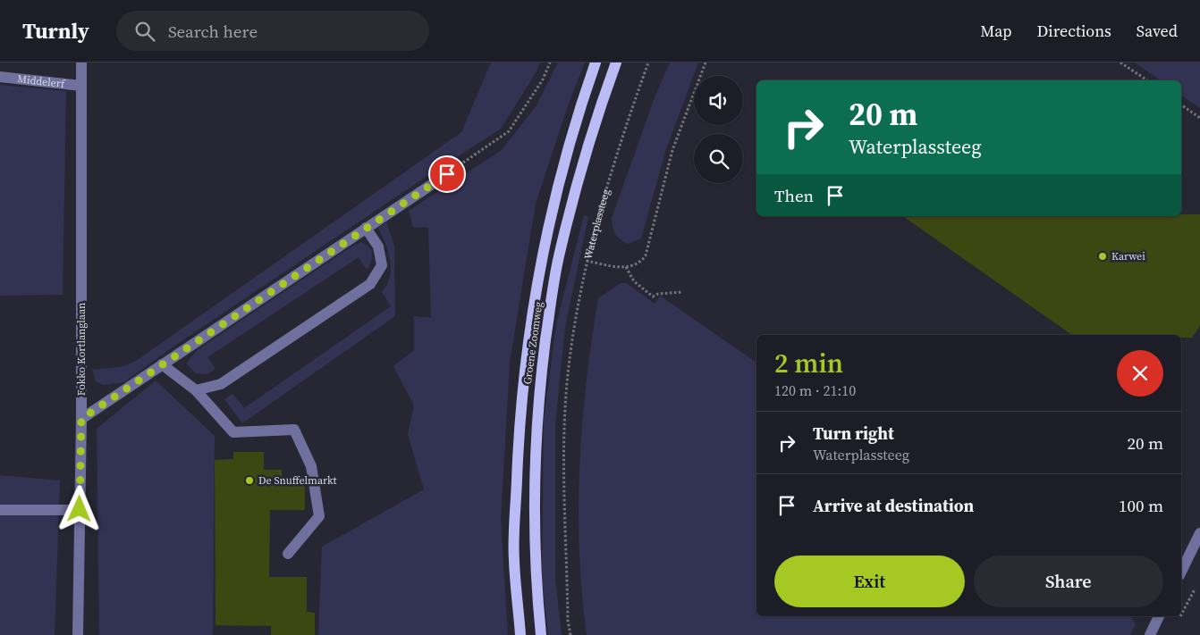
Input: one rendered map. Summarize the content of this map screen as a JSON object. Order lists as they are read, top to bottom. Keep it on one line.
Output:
{"streets":{"main road":["Groene Zoomweg"],"street":["Middelerf","Fokko Kortlanglaan"],"path":["Waterplassteeg"]},"crossings":[["Middelerf","Fokko Kortlanglaan"]],"places":["Karwei","De Snuffelmarkt"],"page":{"header":"Turnly","search":"Search here","nav":["Map","Directions","Saved"],"turn":["20 m","Waterplassteeg"],"then":"Then","heading":["2 min","120 m · 21:10"],"list":[{"name":"Turn right","note":"Waterplassteeg","value":"20 m"},{"name":"Arrive at destination","value":"100 m"}],"buttons":["Exit","Share"]}}
